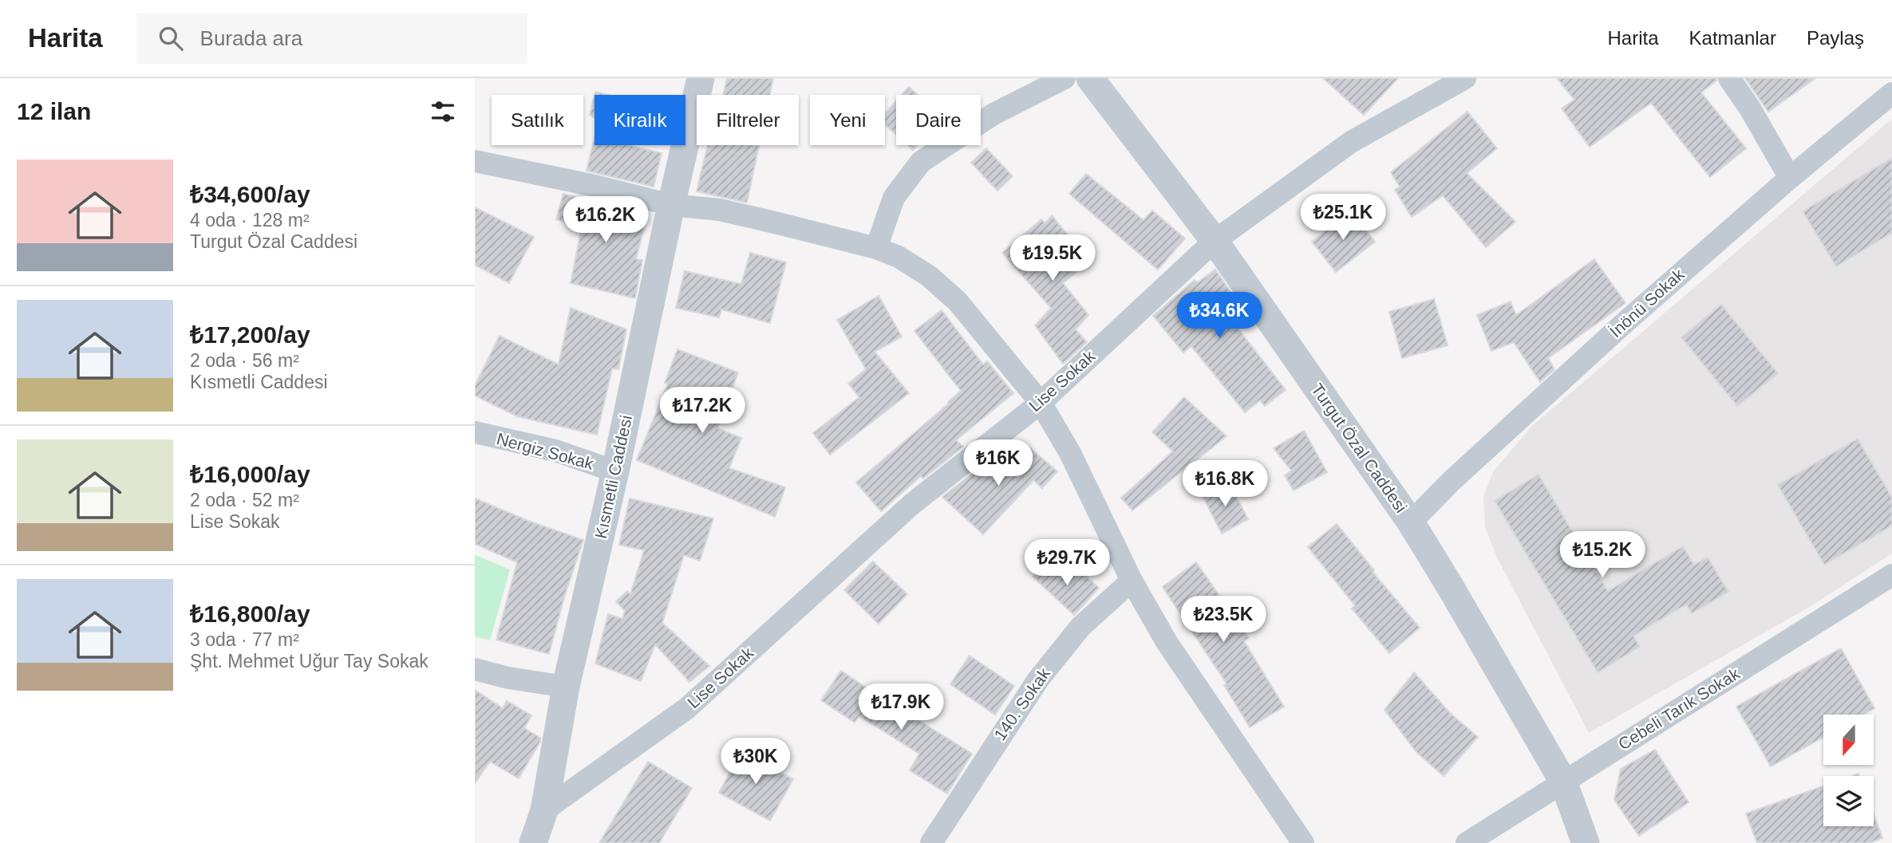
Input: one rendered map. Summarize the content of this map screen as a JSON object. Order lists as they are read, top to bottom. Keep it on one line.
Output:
{"streets":{"street":["İnönü Sokak","Lise Sokak","Turgut Özal Caddesi","Nergiz Sokak","Kısmetli Caddesi","140. Sokak","Cebeli Tarık Sokak"]},"crossings":[["İnönü Sokak","Turgut Özal Caddesi"],["Lise Sokak","Turgut Özal Caddesi"],["Lise Sokak","Kısmetli Caddesi"],["Turgut Özal Caddesi","Cebeli Tarık Sokak"],["Nergiz Sokak","Kısmetli Caddesi"]],"north":"bottom","page":{"header":"Harita","search":"Burada ara","nav":["Harita","Katmanlar","Paylaş"],"heading":"12 ilan","chip":["Satılık","Kiralık","Filtreler","Yeni","Daire"],"list":[{"name":"₺34,600/ay","note":"4 oda · 128 m² · Turgut Özal Caddesi"},{"name":"₺17,200/ay","note":"2 oda · 56 m² · Kısmetli Caddesi"},{"name":"₺16,000/ay","note":"2 oda · 52 m² · Lise Sokak"},{"name":"₺16,800/ay","note":"3 oda · 77 m² · Şht. Mehmet Uğur Tay Sokak"}],"price":["₺25.1K","₺16.2K","₺19.5K","₺34.6K","₺17.2K","₺16K","₺16.8K","₺15.2K","₺29.7K","₺23.5K","₺17.9K","₺30K"]}}
